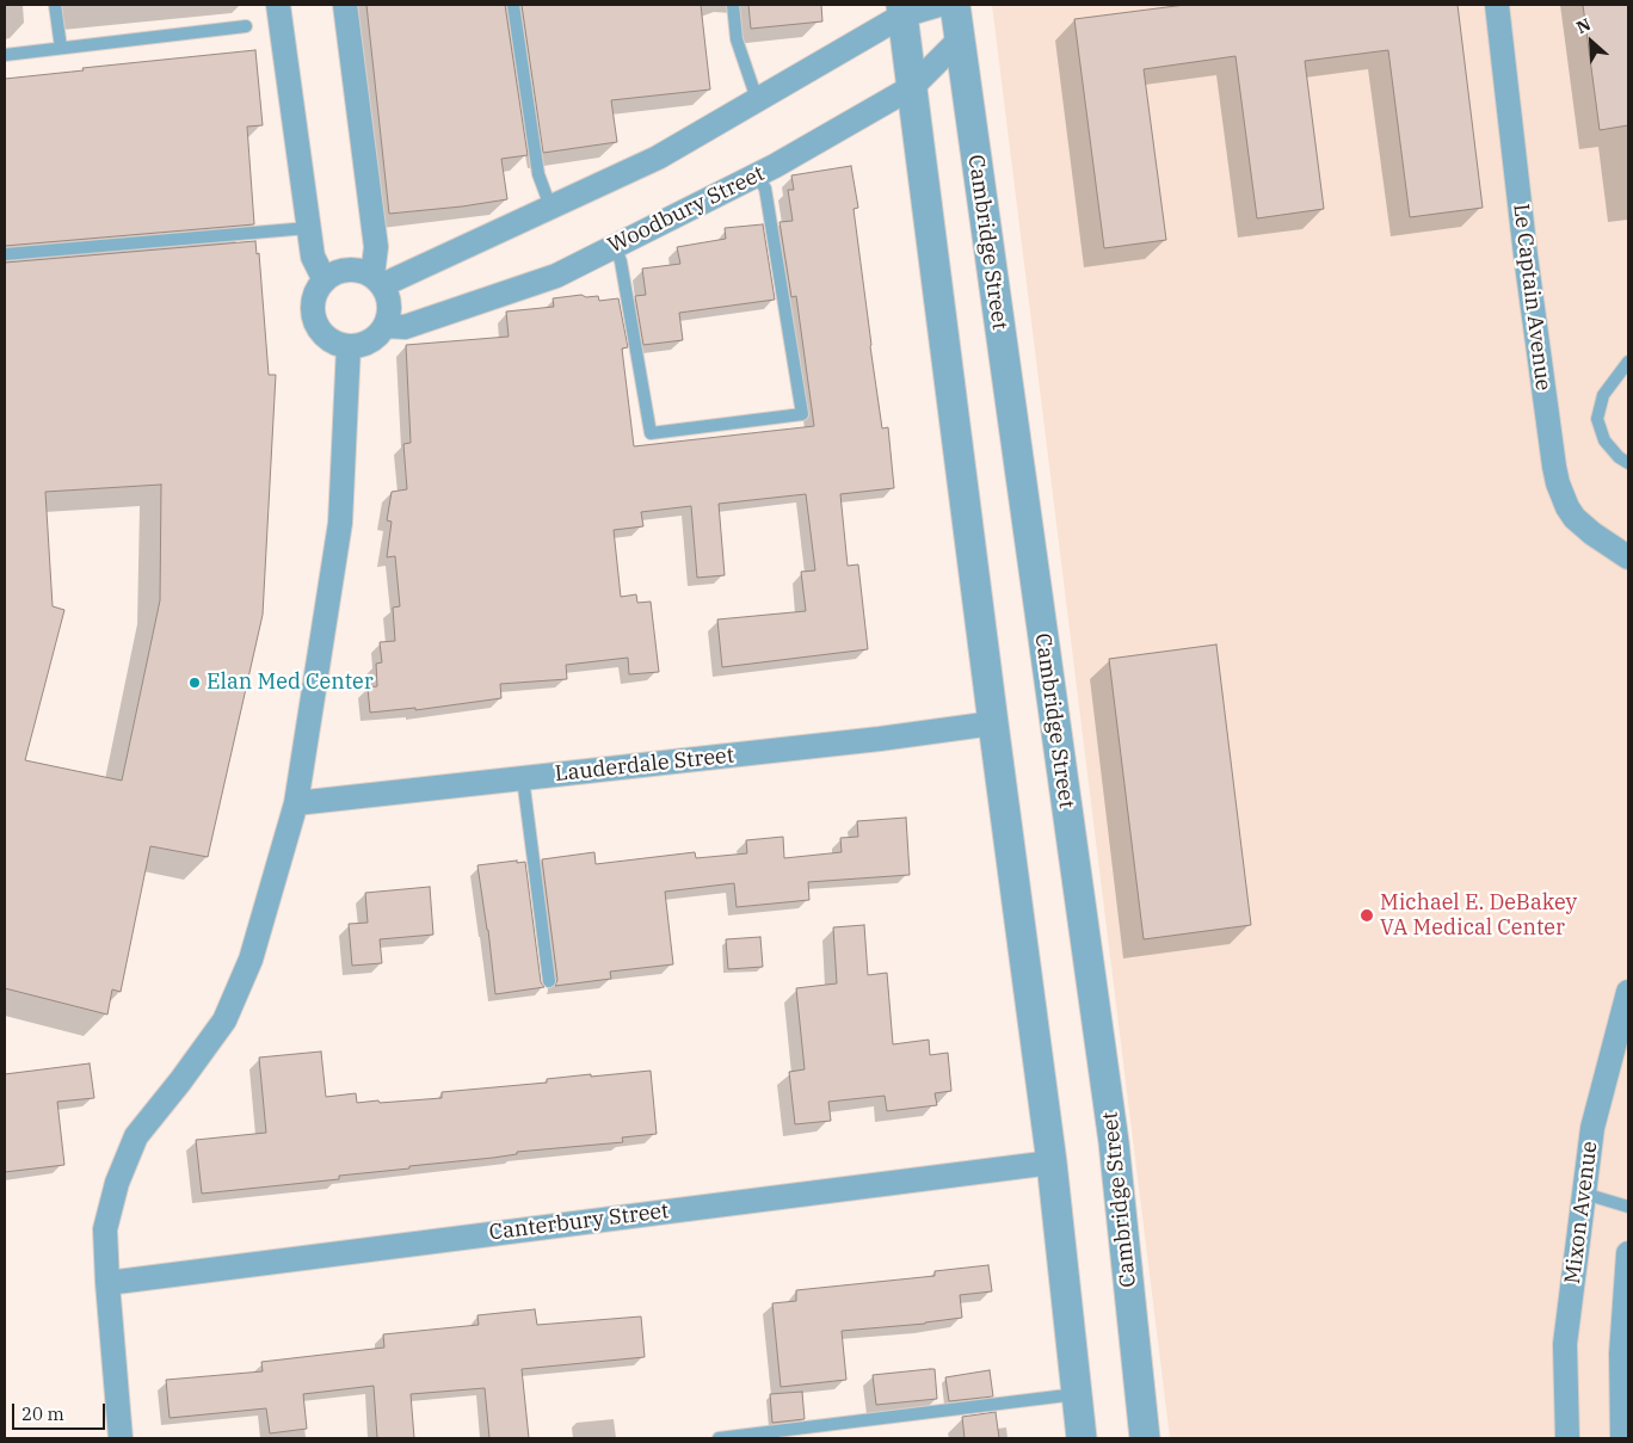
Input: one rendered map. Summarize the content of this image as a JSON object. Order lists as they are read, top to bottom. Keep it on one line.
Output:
{"streets":{"street":["Woodbury Street","Cambridge Street","Le Captain Avenue","Lauderdale Street","Mixon Avenue","Canterbury Street"]},"crossings":[["Woodbury Street","Cambridge Street"]],"places":["Elan Med Center","Michael E. DeBakey VA Medical Center"],"scale_bar":"20 m","north":"top left"}
